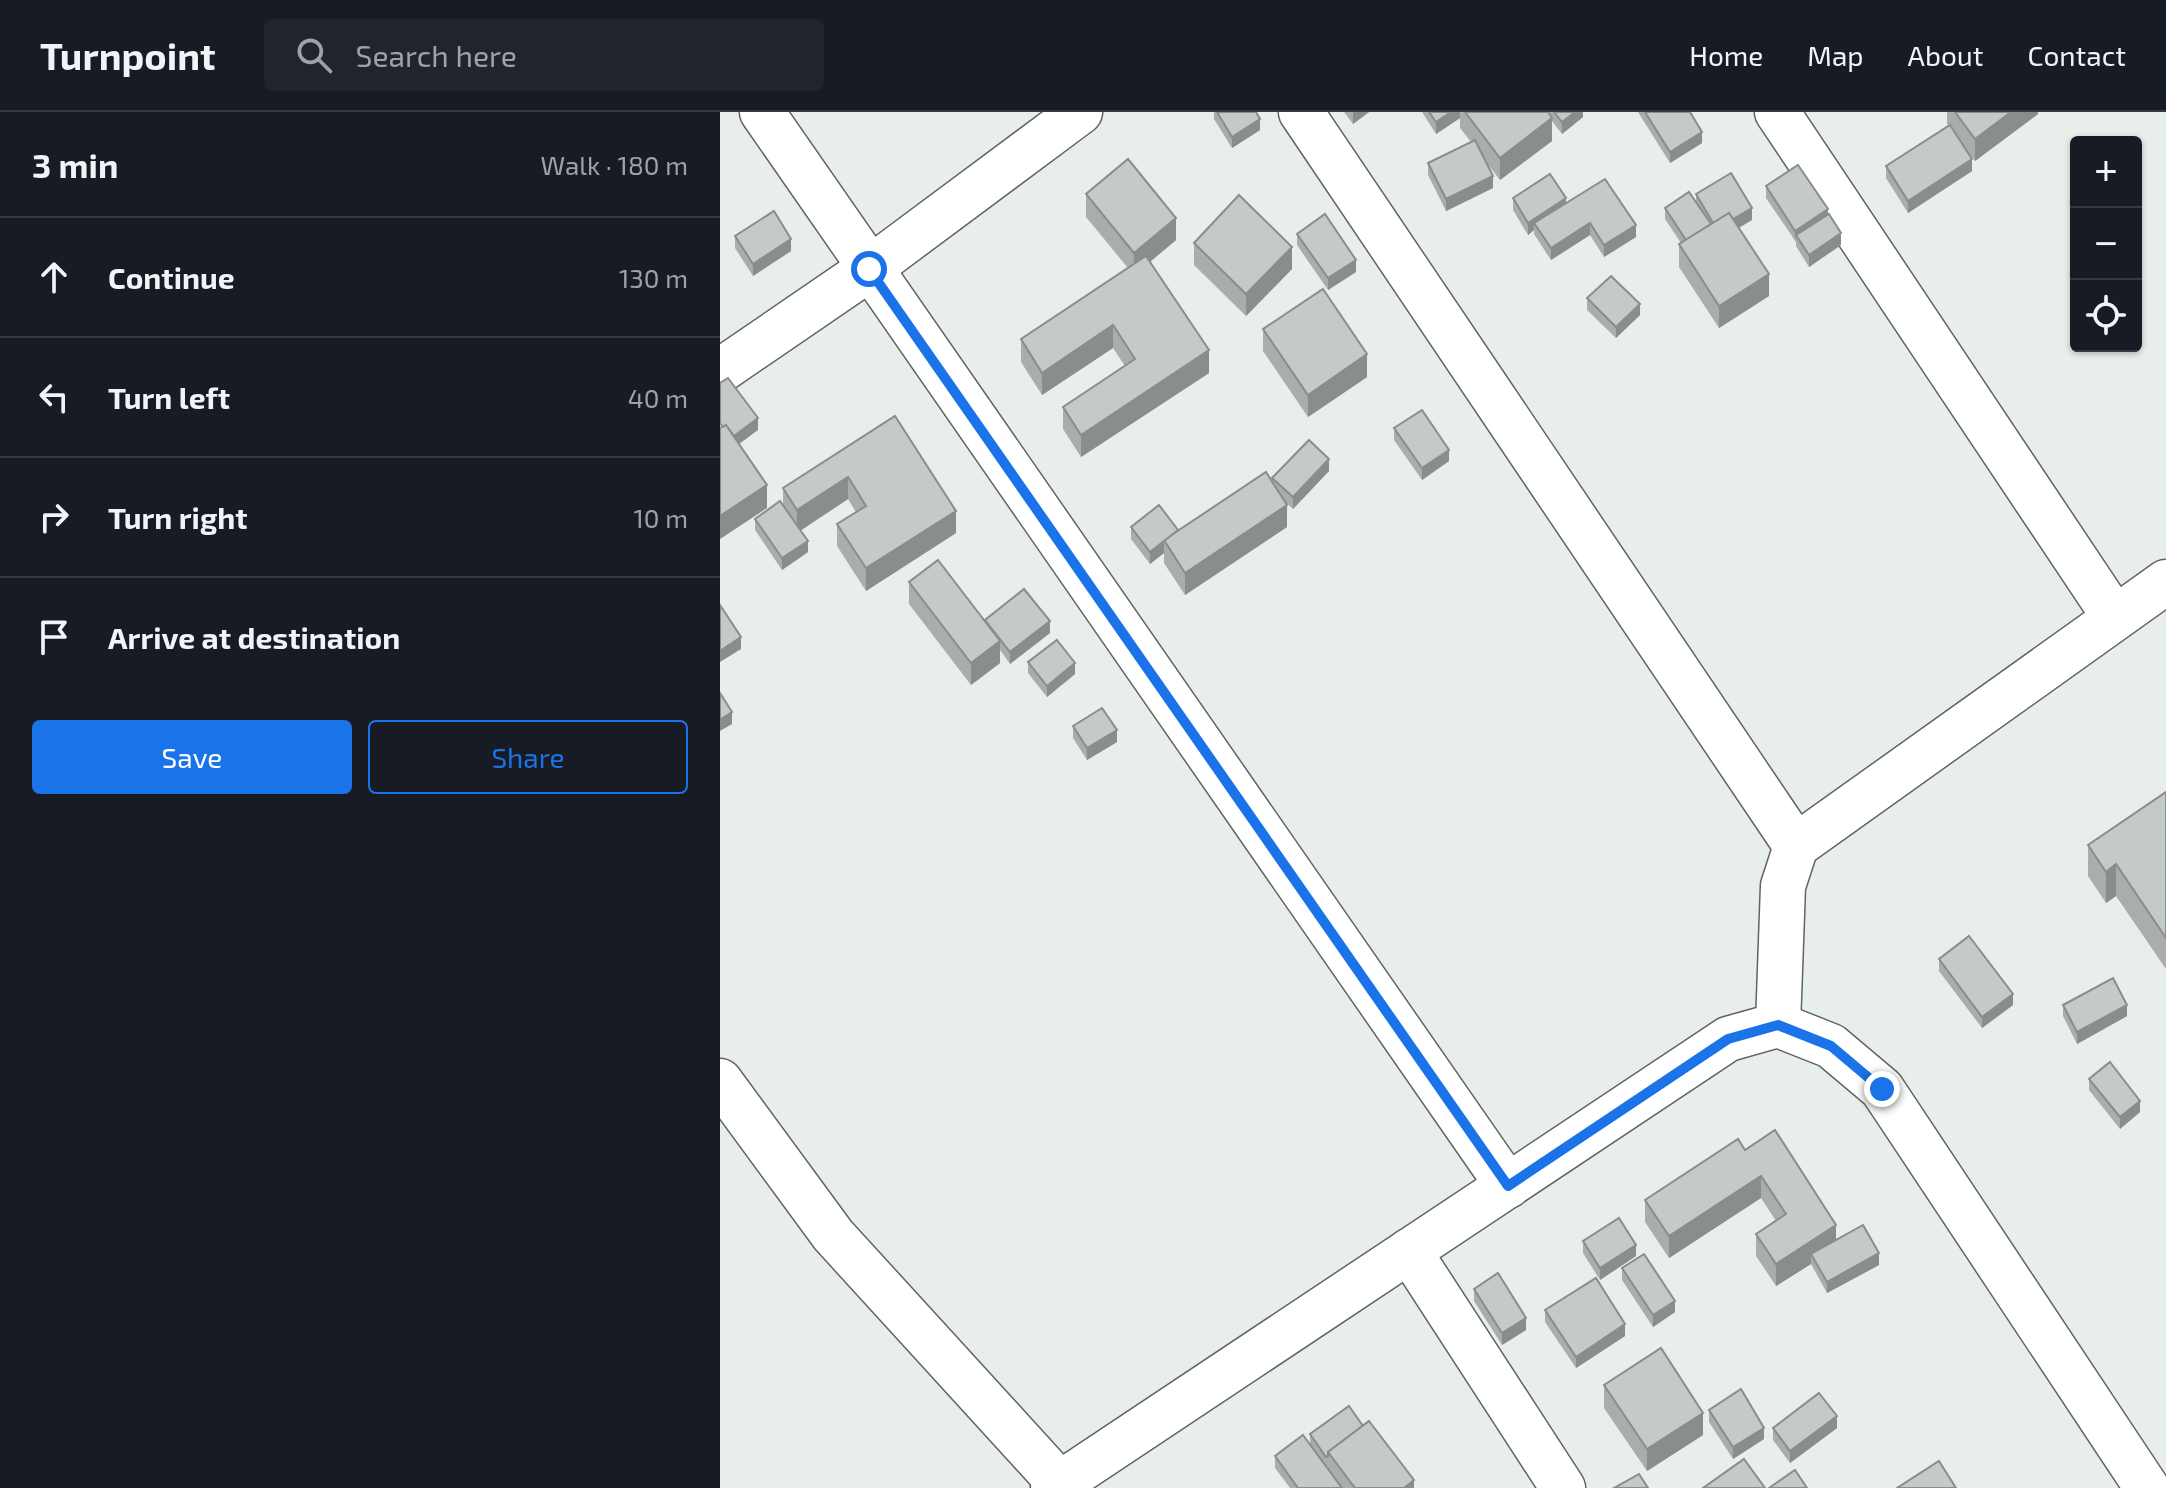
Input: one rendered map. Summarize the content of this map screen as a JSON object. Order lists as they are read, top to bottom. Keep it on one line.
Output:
{"page":{"header":"Turnpoint","search":"Search here","nav":["Home","Map","About","Contact"],"heading":["3 min","Walk · 180 m"],"map_buttons":["+","−"],"list":[["Continue","130 m"],["Turn left","40 m"],["Turn right","10 m"],"Arrive at destination"],"buttons":["Save","Share"]}}
